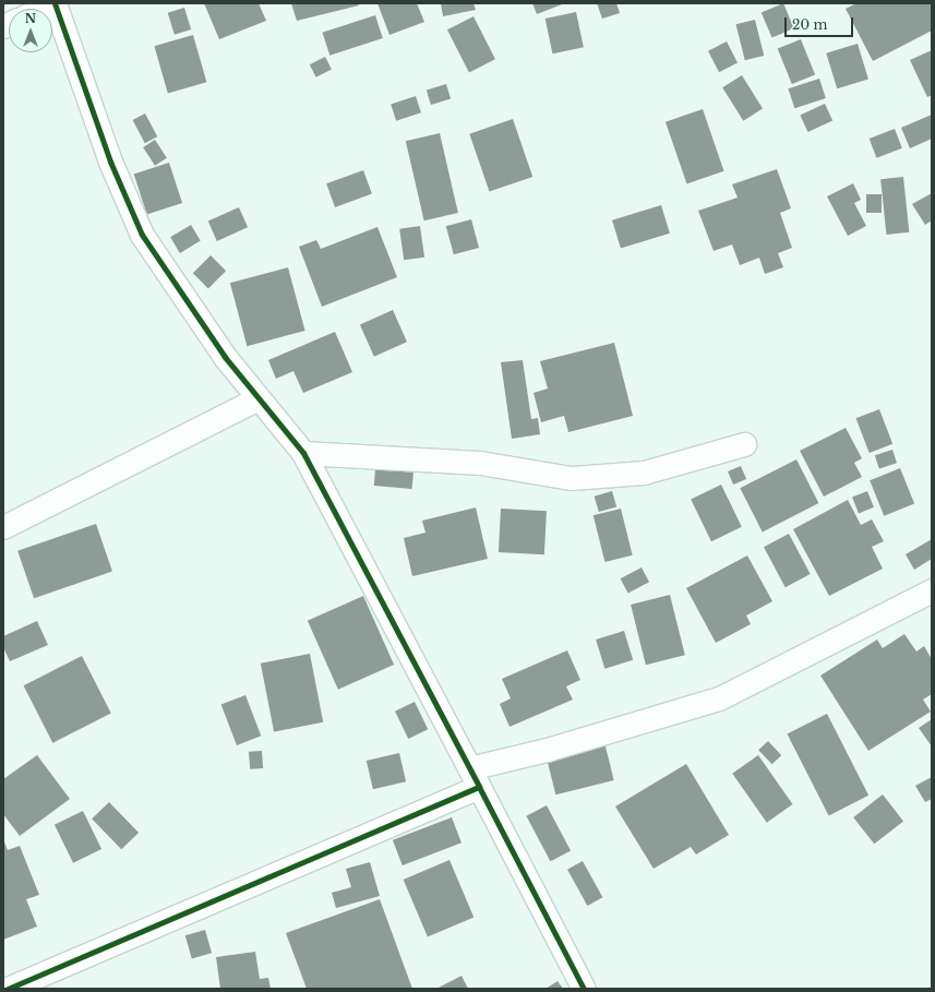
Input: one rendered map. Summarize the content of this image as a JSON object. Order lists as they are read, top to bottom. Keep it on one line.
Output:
{"scale_bar":"20 m","north":"top"}
